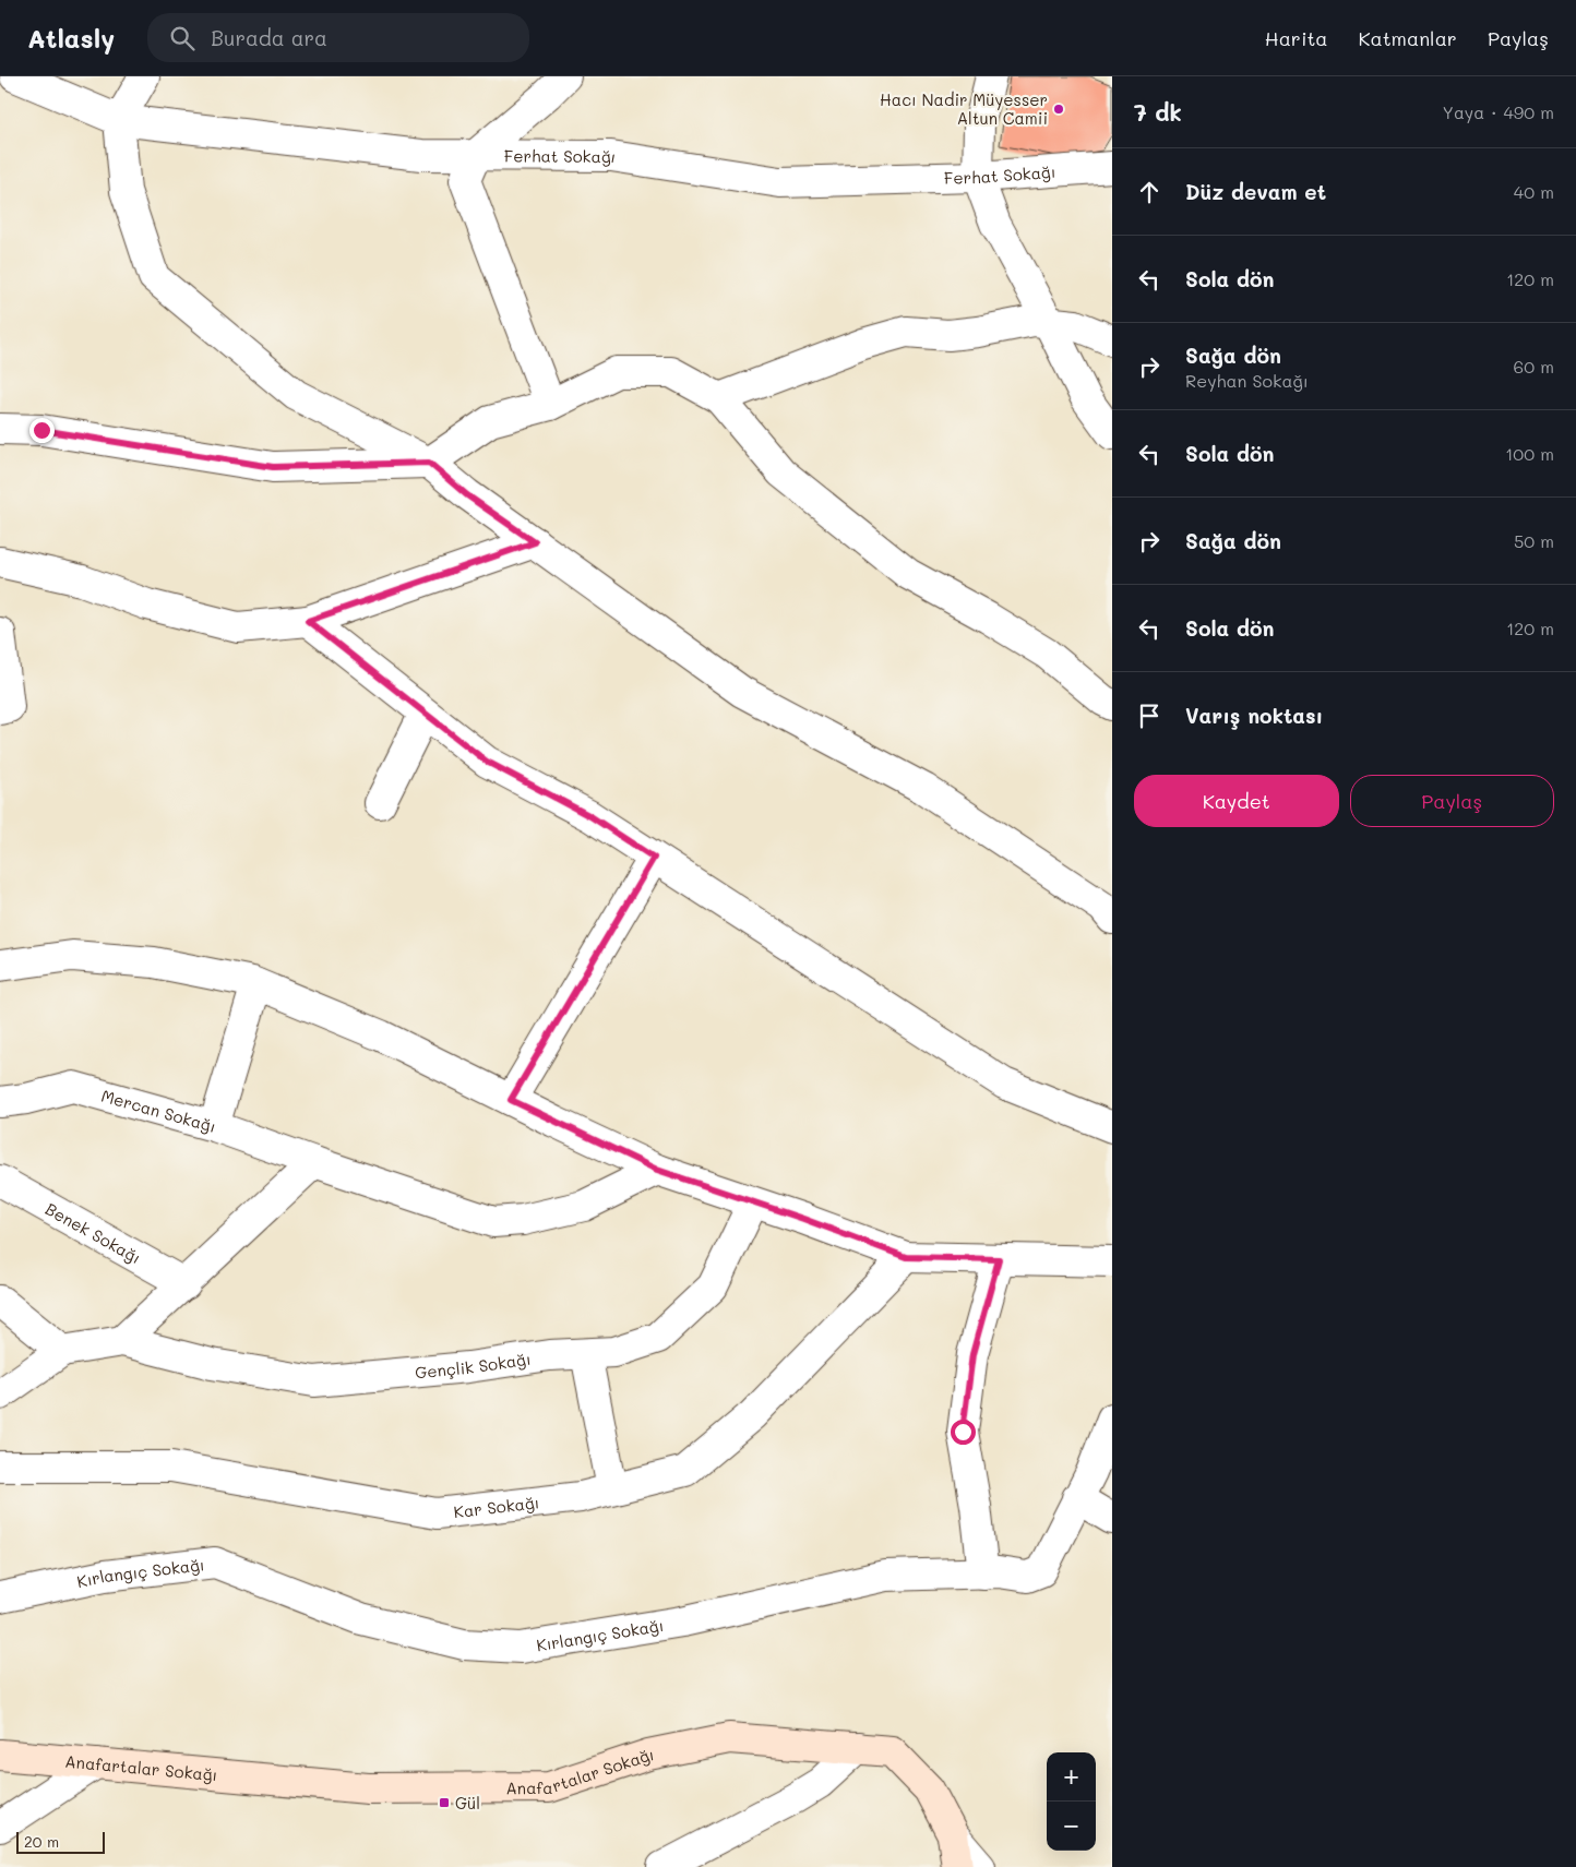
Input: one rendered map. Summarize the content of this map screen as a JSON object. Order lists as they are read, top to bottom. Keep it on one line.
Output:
{"streets":{"main road":["Anafartalar Sokağı"],"street":["Ferhat Sokağı","Mercan Sokağı","Benek Sokağı","Gençlik Sokağı","Kar Sokağı","Kırlangıç Sokağı"]},"places":{"other":["Hacı Nadir Müyesser Altun Camii"],"transit":["Gül"]},"scale_bar":"20 m","page":{"header":"Atlasly","search":"Burada ara","nav":["Harita","Katmanlar","Paylaş"],"heading":["7 dk","Yaya · 490 m"],"list":[["Düz devam et","40 m"],["Sola dön","120 m"],["Sağa dön","Reyhan Sokağı","60 m"],["Sola dön","100 m"],["Sağa dön","50 m"],["Sola dön","120 m"],"Varış noktası"],"buttons":["Kaydet","Paylaş"],"map_buttons":["+","−"],"scale":"20 m"}}
